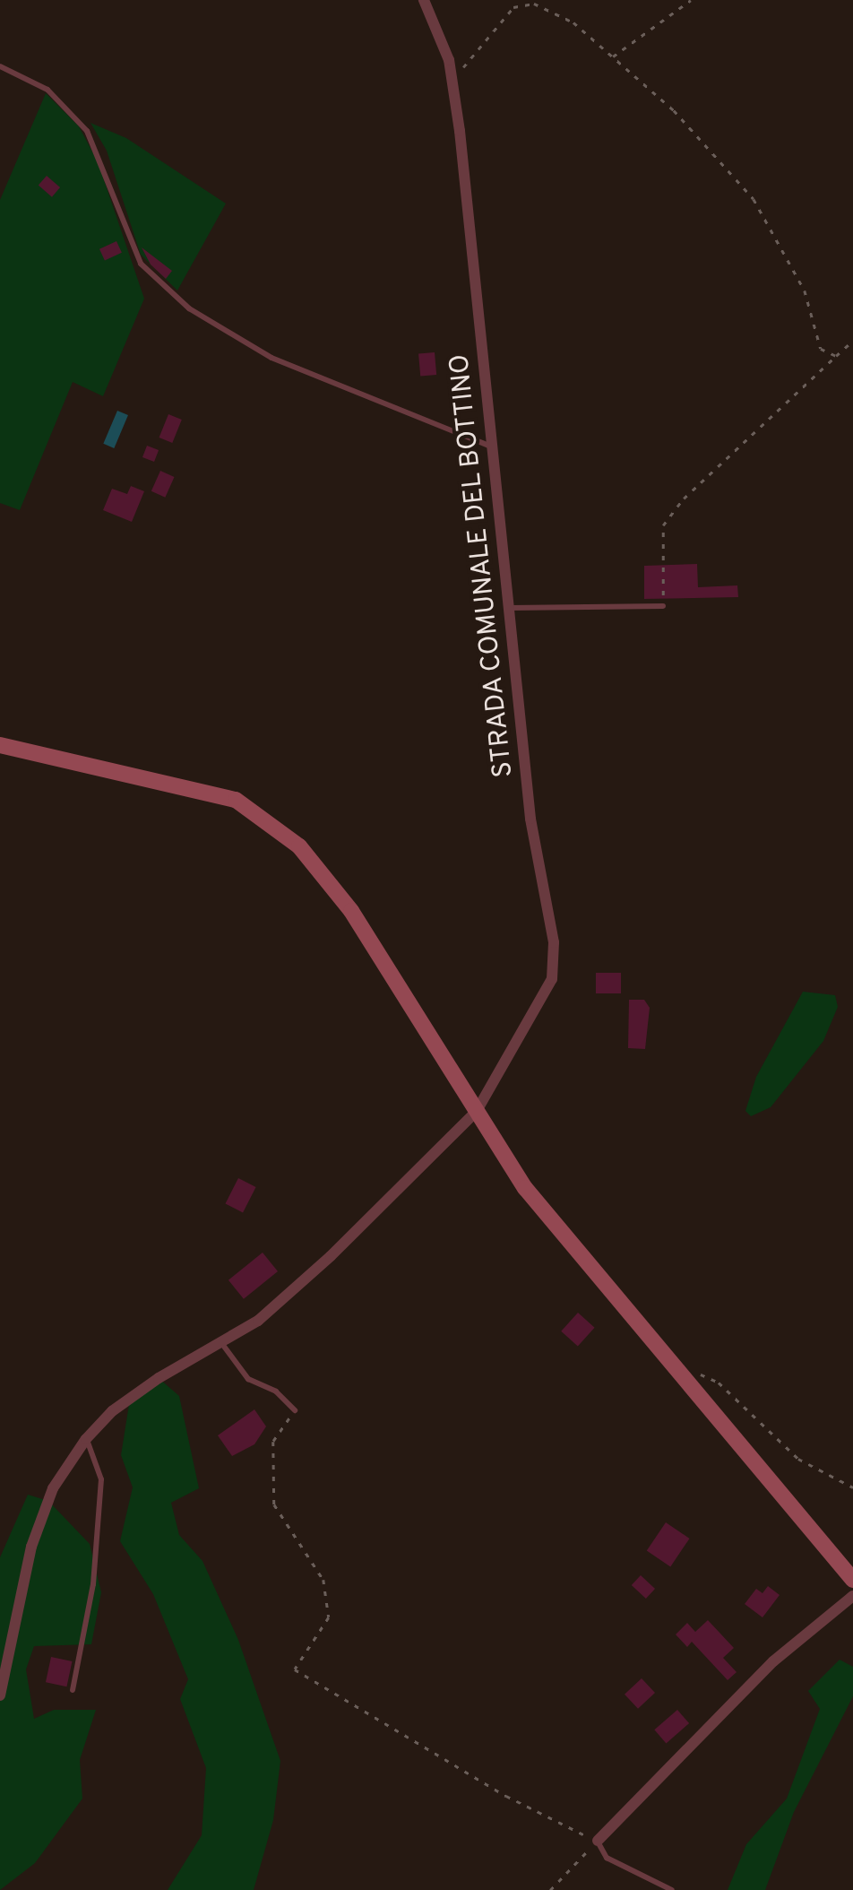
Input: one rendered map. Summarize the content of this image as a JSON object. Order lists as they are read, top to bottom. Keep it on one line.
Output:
{"streets":{"street":["STRADA COMUNALE DEL BOTTINO"]}}
